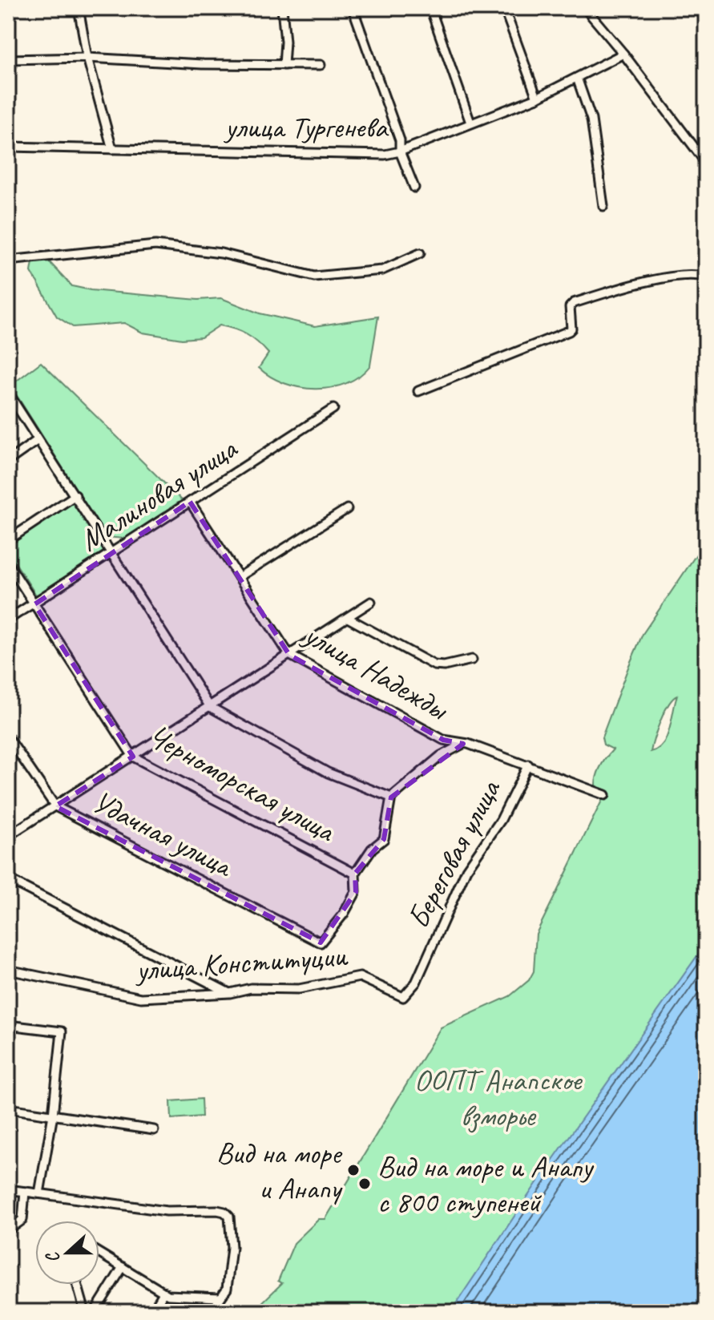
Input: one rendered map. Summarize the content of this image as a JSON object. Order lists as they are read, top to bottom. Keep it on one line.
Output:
{"streets":{"street":["улица Тургенева","Малиновая улица","улица Надежды","Черноморская улица","Удачная улица","Береговая улица","улица Конституции"]},"crossings":[["Малиновая улица","улица Надежды"],["Малиновая улица","Черноморская улица"],["улица Надежды","Береговая улица"],["Черноморская улица","Удачная улица"],["Береговая улица","улица Конституции"]],"parks":["ООПТ Анапское взморье"],"places":["Вид на море и Анапу","Вид на море и Анапу с 800 ступеней"],"north":"left"}
